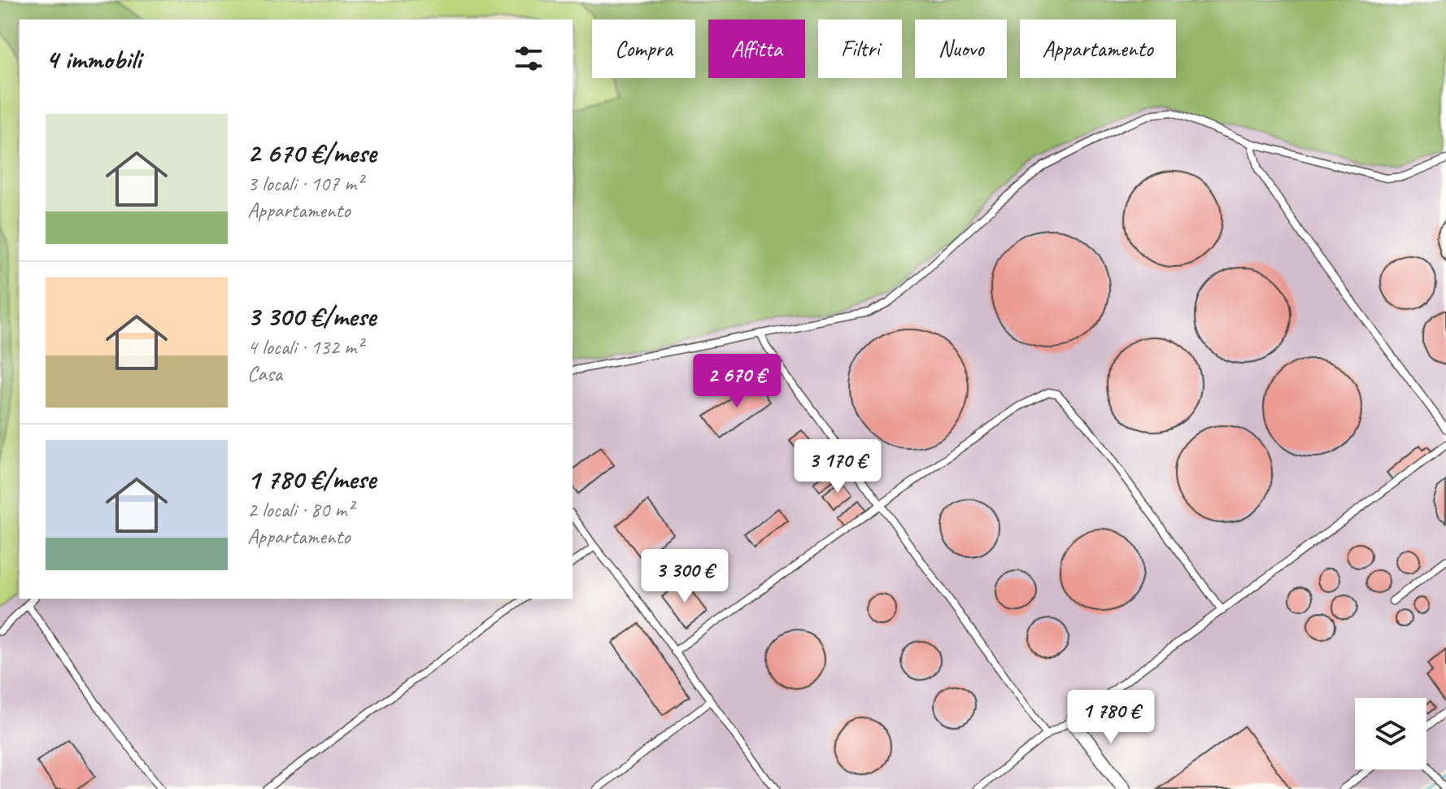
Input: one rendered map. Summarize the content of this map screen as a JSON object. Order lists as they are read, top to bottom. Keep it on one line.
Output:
{"page":{"chip":["Compra","Affitta","Filtri","Nuovo","Appartamento"],"heading":"4 immobili","list":[{"name":"2 670 €/mese","note":"3 locali · 107 m² · Appartamento"},{"name":"3 300 €/mese","note":"4 locali · 132 m² · Casa"},{"name":"1 780 €/mese","note":"2 locali · 80 m² · Appartamento"}],"price":["2 670 €","3 170 €","3 300 €","1 780 €"]}}
